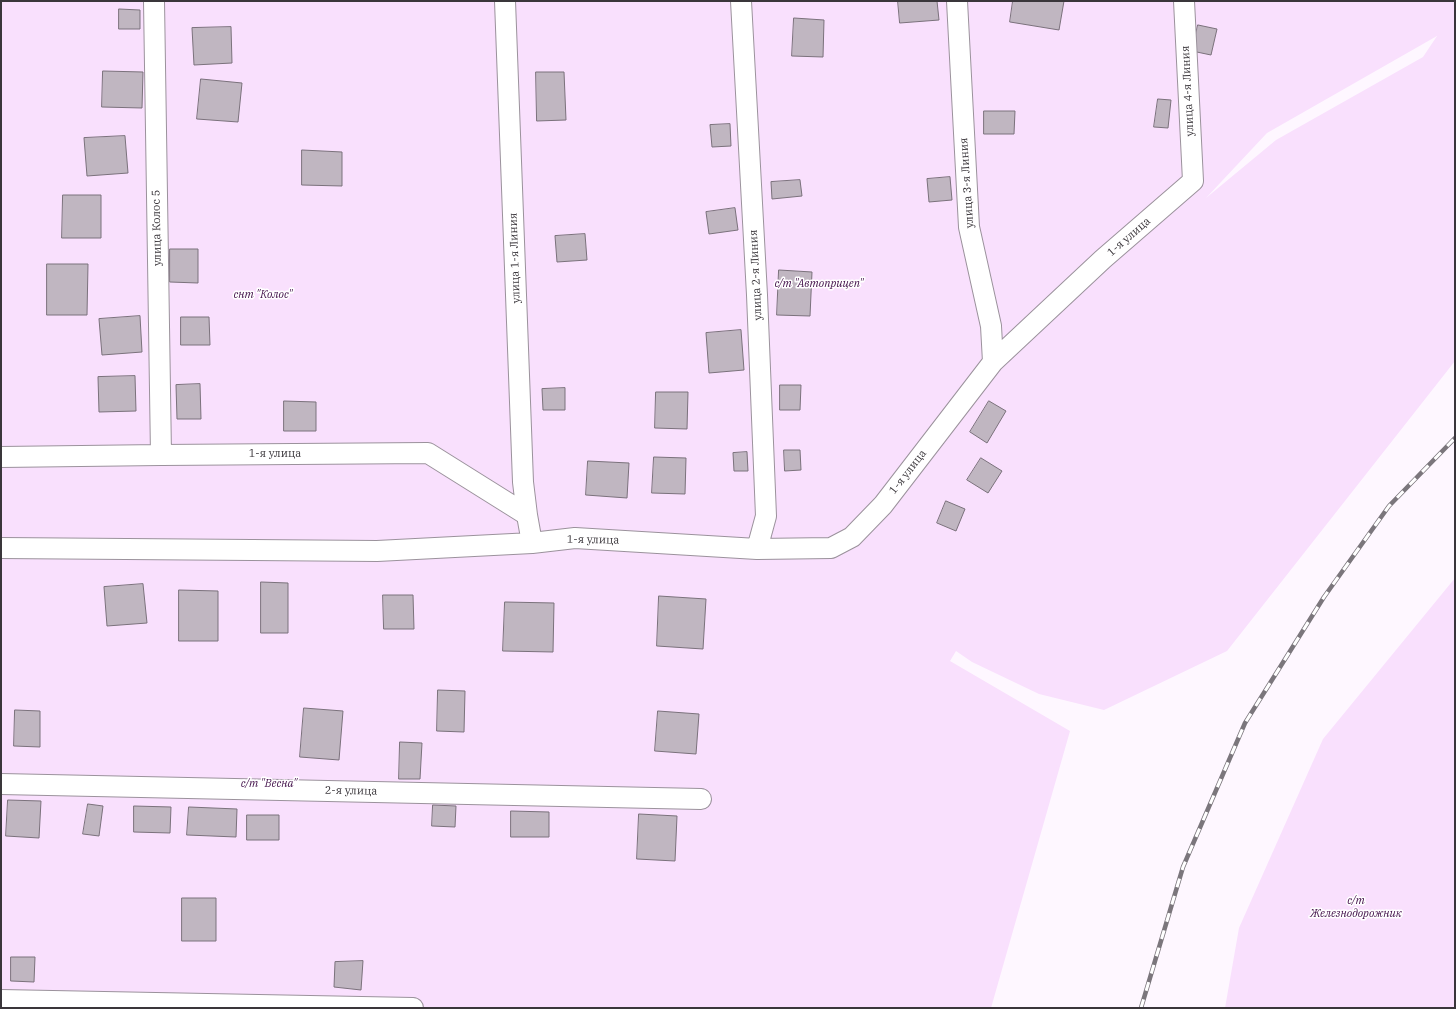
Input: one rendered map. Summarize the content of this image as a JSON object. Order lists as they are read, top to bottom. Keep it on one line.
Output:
{"streets":{"street":["улица 4-я Линия","улица 3-я Линия","улица Колос 5","1-я улица","улица 1-я Линия","улица 2-я Линия","2-я улица"]},"crossings":[["улица 4-я Линия","1-я улица"],["улица 3-я Линия","1-я улица"],["улица Колос 5","1-я улица"],["1-я улица","улица 1-я Линия"],["1-я улица","улица 2-я Линия"]],"parks":["с/т \"Автоприцеп\"","снт \"Колос\"","с/т \"Весна\"","с/т Железнодорожник"]}
